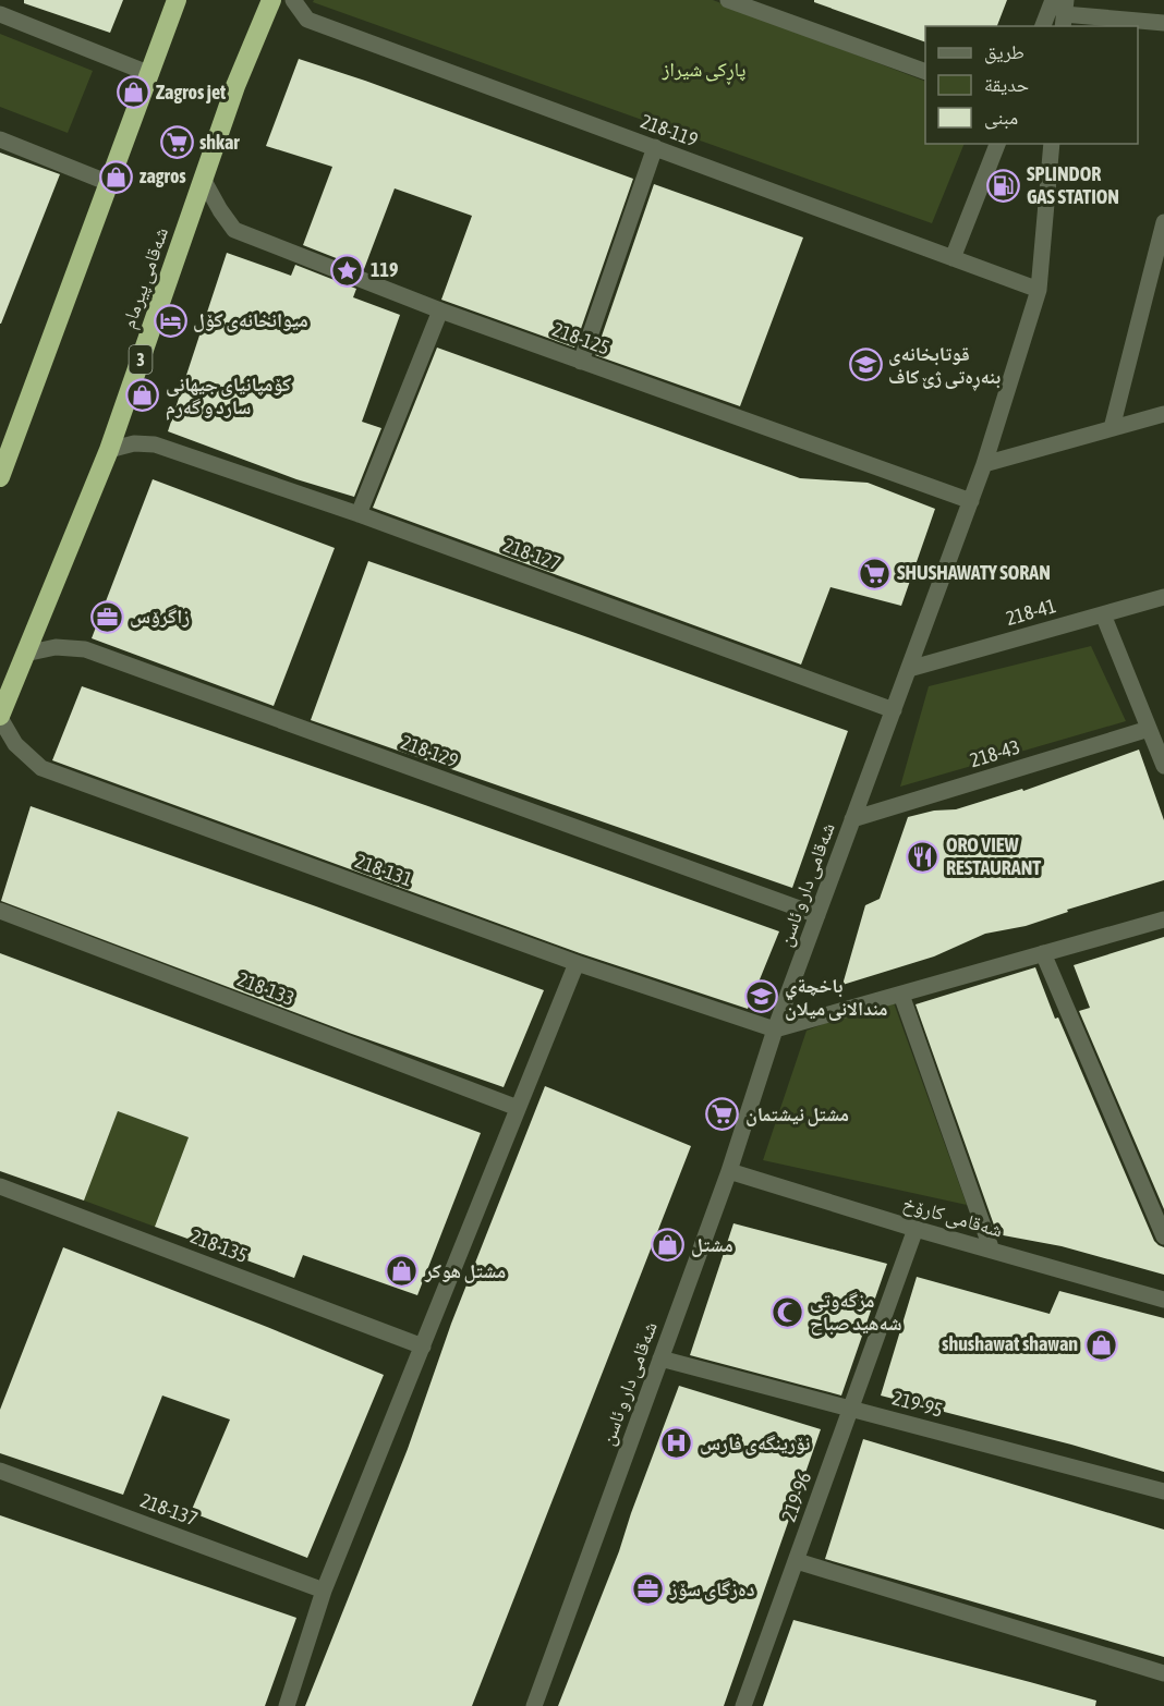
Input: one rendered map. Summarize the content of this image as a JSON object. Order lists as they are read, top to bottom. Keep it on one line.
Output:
{"streets":{"highway":["شەقامی پیرمام","3"],"street":["218-119","218-125","218-127","218-41","218-129","218-43","218-131","شەقامی دار و ئاسن","218-133","شەقامی کارۆخ","218-135","219-95","219-96","218-137"]},"crossings":[["218-119","شەقامی دار و ئاسن"],["شەقامی پیرمام","218-125"],["شەقامی پیرمام","218-127"],["شەقامی پیرمام","218-129"],["شەقامی پیرمام","218-131"],["218-125","شەقامی دار و ئاسن"],["218-127","شەقامی دار و ئاسن"],["218-41","شەقامی دار و ئاسن"],["218-129","شەقامی دار و ئاسن"],["218-43","شەقامی دار و ئاسن"],["218-131","شەقامی دار و ئاسن"],["شەقامی دار و ئاسن","شەقامی کارۆخ"],["شەقامی دار و ئاسن","219-95"],["شەقامی کارۆخ","219-96"],["219-95","219-96"]],"parks":["پاڕکی شیراز"],"places":{"shop":["Zagros jet","zagros","کۆمپانیای جیهانی سارد و گەرم","مشتل","مشتل هوكر","shushawat shawan"],"supermarket":["shkar","SHUSHAWATY SORAN","مشتل نيشتمان"],"fuel station":["SPLINDOR GAS STATION"],"place":["119"],"hotel":["میوانخانەی کۆل"],"school or university":["قوتابخانەی بنەڕەتی ژێ کاف","باخچةي مندالانى ميلان"],"office":["زاگرۆس","دەزگای سۆز"],"restaurant":["ORO VIEW RESTAURANT"],"mosque":["مزگه‌وتی شه‌هید صباح"],"hospital":["نۆرینگەی فارس"]},"legend":["طريق","حديقة","مبنى"]}
